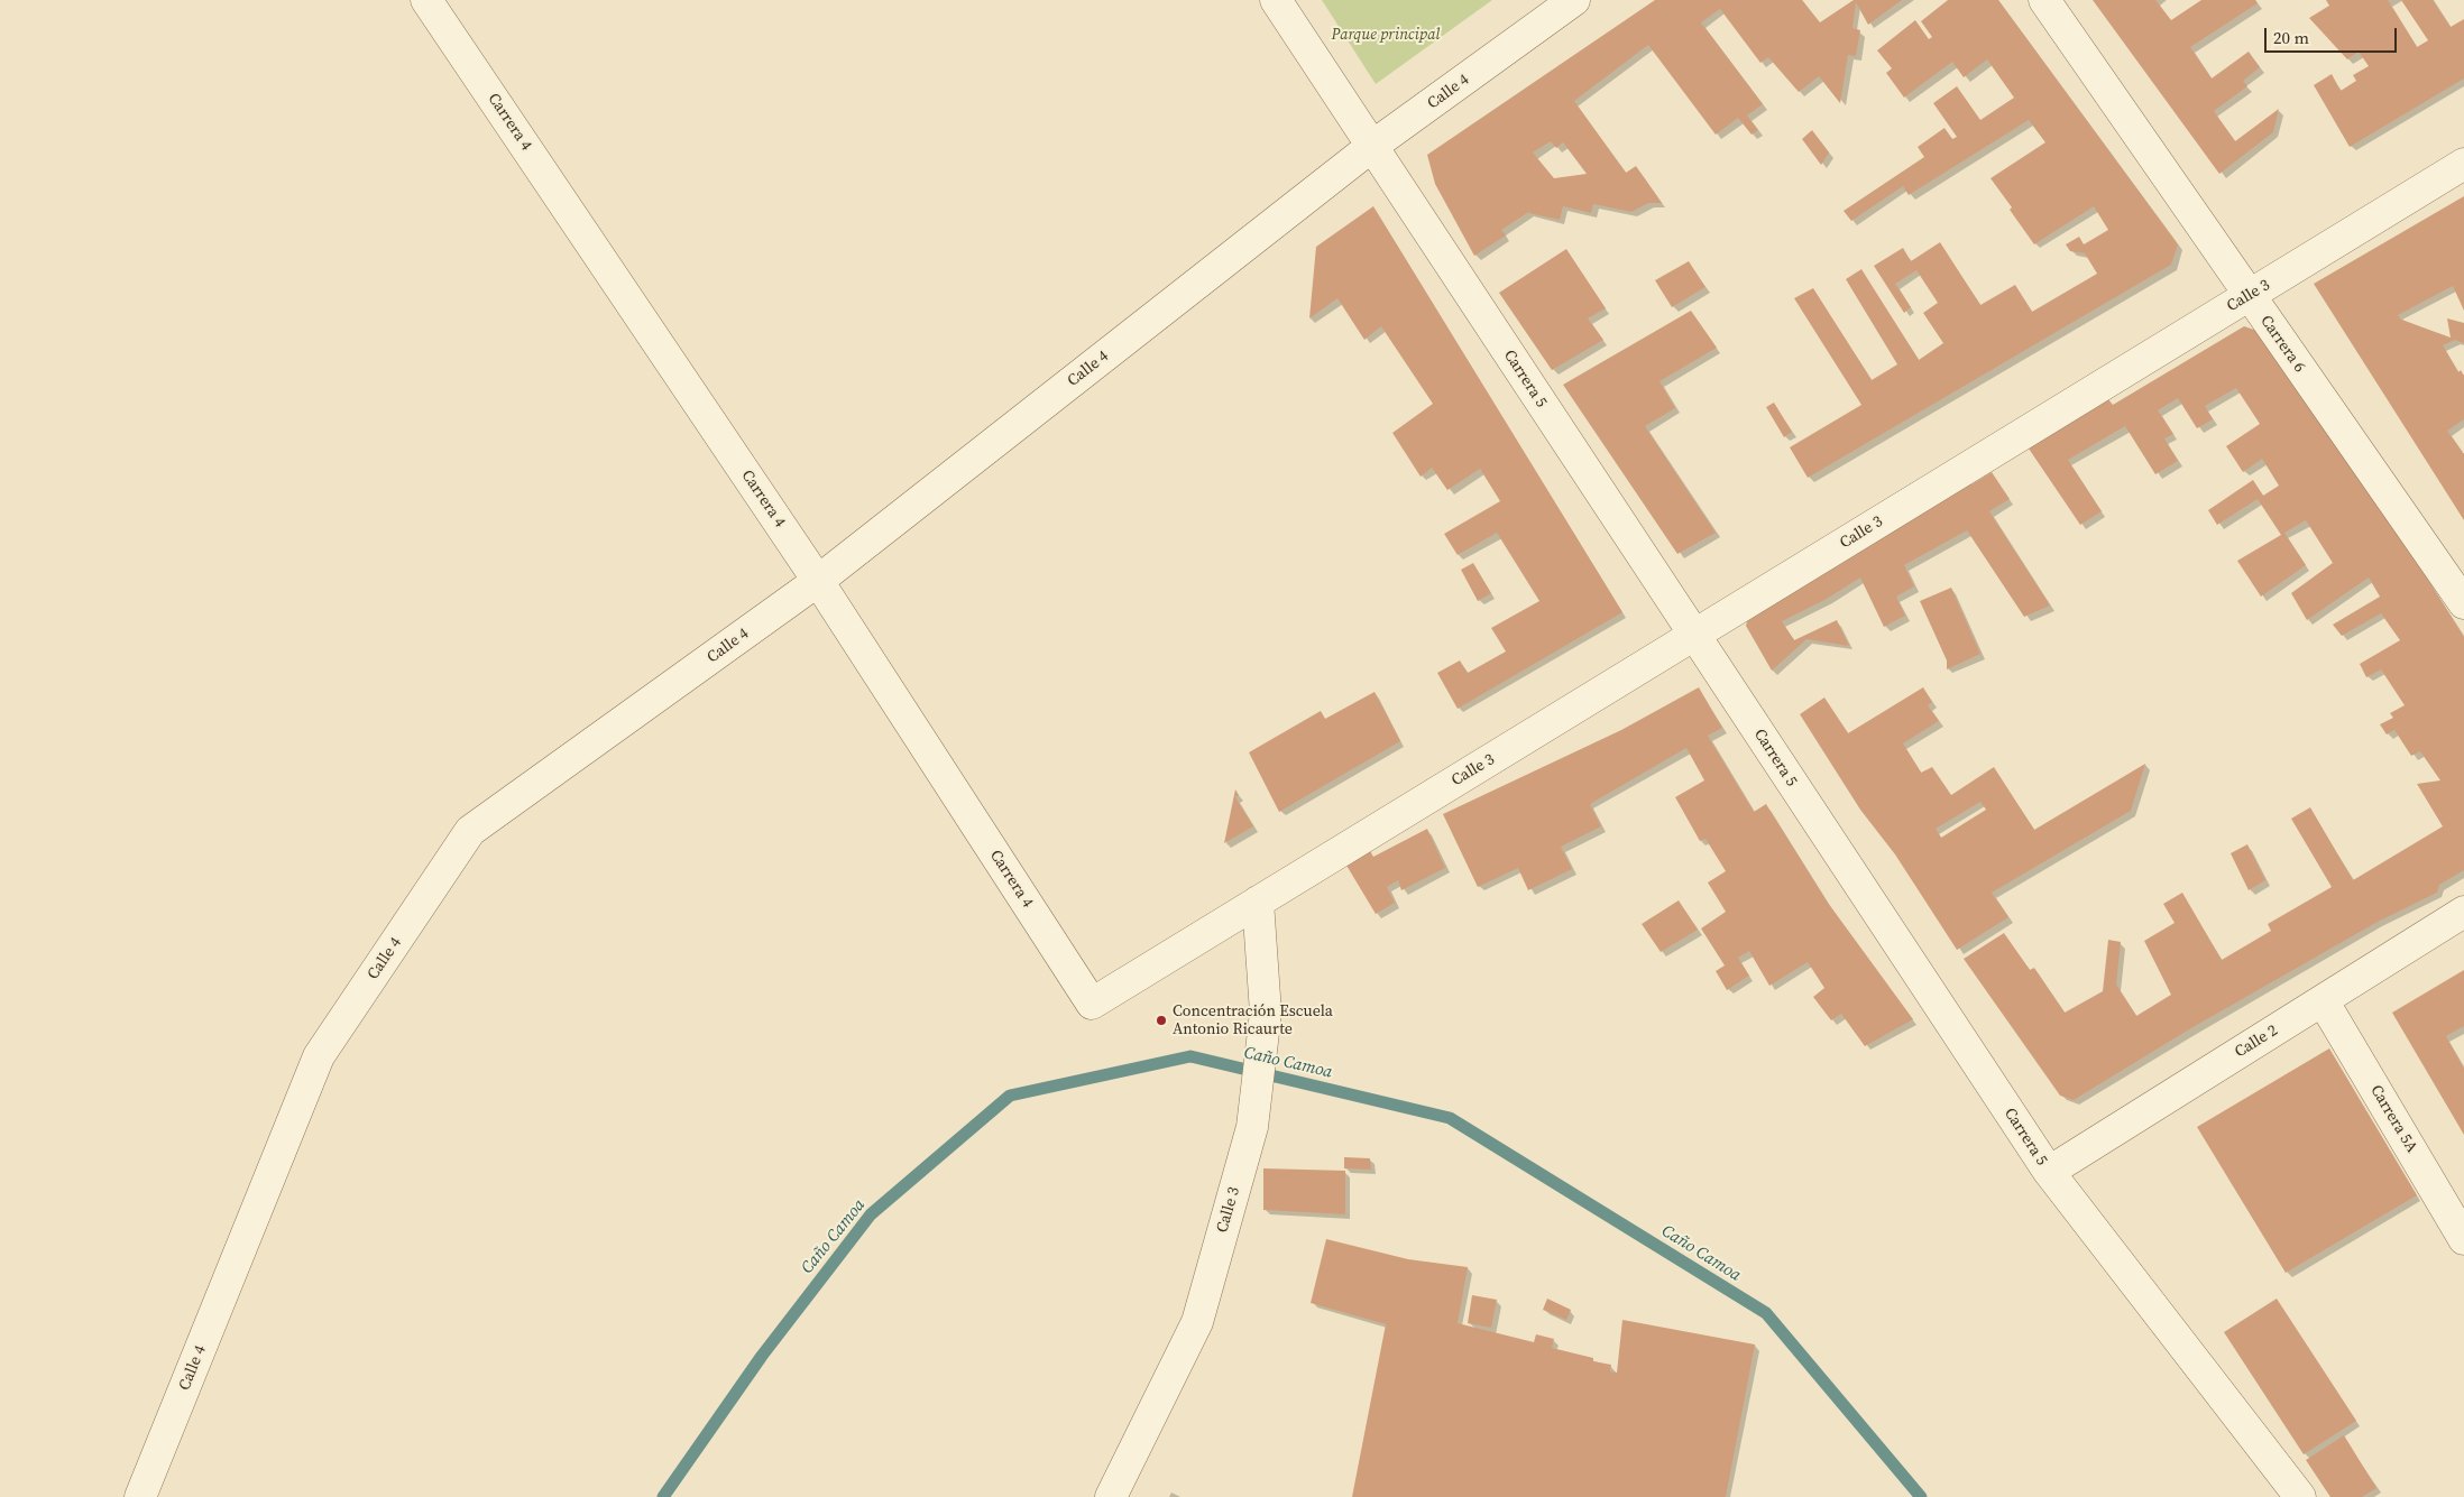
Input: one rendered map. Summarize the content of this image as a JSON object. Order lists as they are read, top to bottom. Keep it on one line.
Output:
{"streets":{"street":["Calle 4","Carrera 4","Calle 3","Carrera 6","Carrera 5","Calle 2","Carrera 5A"]},"crossings":[["Calle 4","Carrera 4"],["Calle 4","Carrera 5"],["Carrera 4","Calle 3"],["Calle 3","Carrera 6"],["Calle 3","Carrera 5"],["Carrera 5","Calle 2"],["Calle 2","Carrera 5A"]],"water":["Caño Camoa"],"parks":["Parque principal"],"places":["Concentración Escuela Antonio Ricaurte"],"scale_bar":"20 m"}
